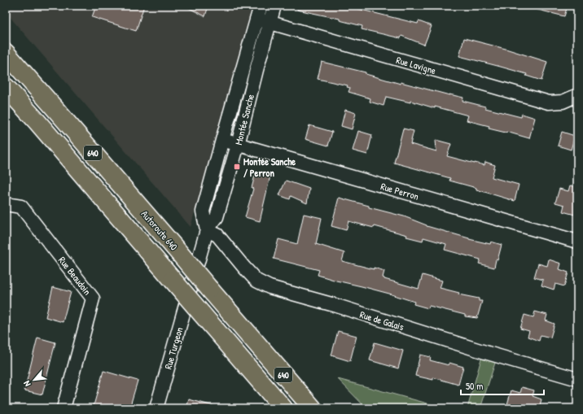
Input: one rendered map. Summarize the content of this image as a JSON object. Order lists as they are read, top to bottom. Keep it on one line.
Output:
{"streets":{"highway":["640","Autoroute 640"],"street":["Rue Lavigne","Montée Sanche","Rue Perron","Rue Beaudoin","Rue de Galais","Rue Turgeon"]},"crossings":[["Rue Lavigne","Montée Sanche"],["Montée Sanche","Rue Perron"],["Montée Sanche","Rue de Galais"],["Montée Sanche","Rue Turgeon"]],"places":{"transit":["Montée Sanche / Perron"]},"scale_bar":"50 m","north":"bottom left"}
